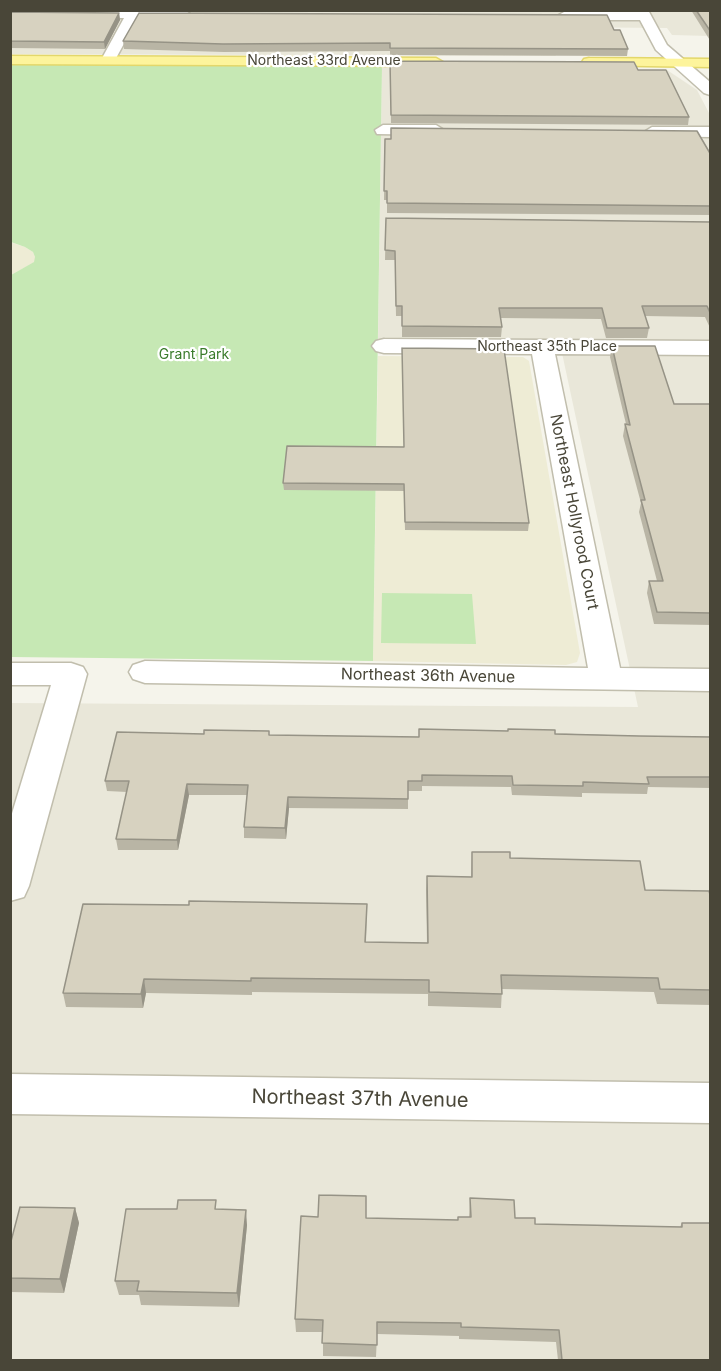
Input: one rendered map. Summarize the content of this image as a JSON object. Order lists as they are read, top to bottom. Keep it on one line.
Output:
{"streets":{"main road":["Northeast 33rd Avenue"],"street":["Northeast 35th Place","Northeast Hollyrood Court","Northeast 36th Avenue","Northeast 37th Avenue"]},"crossings":[["Northeast 35th Place","Northeast Hollyrood Court"],["Northeast Hollyrood Court","Northeast 36th Avenue"]],"parks":["Grant Park"]}
